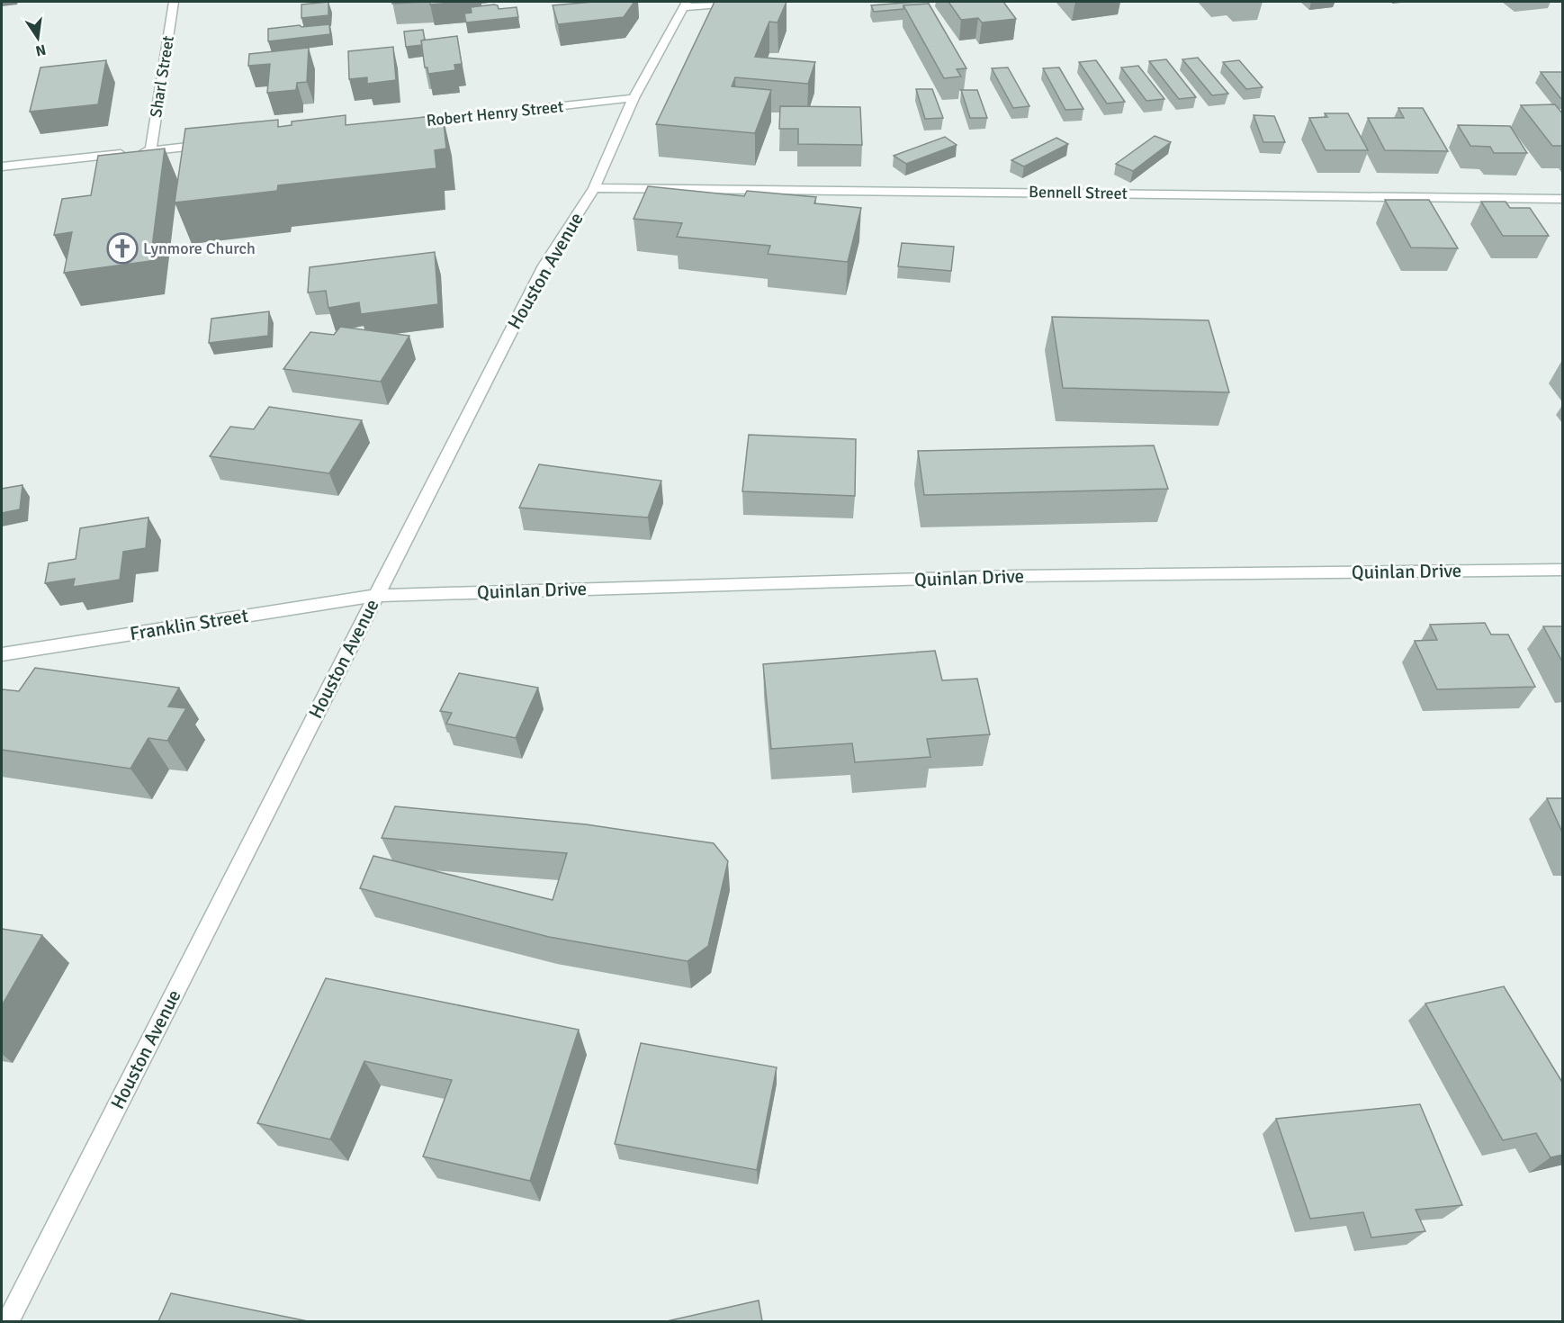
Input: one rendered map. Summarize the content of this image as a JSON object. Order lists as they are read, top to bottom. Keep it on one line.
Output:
{"streets":{"street":["Sharl Street","Robert Henry Street","Bennell Street","Houston Avenue","Quinlan Drive","Franklin Street"]},"crossings":[["Robert Henry Street","Houston Avenue"],["Bennell Street","Houston Avenue"],["Houston Avenue","Quinlan Drive"],["Houston Avenue","Franklin Street"],["Quinlan Drive","Franklin Street"]],"places":{"church":["Lynmore Church"]},"north":"bottom"}
